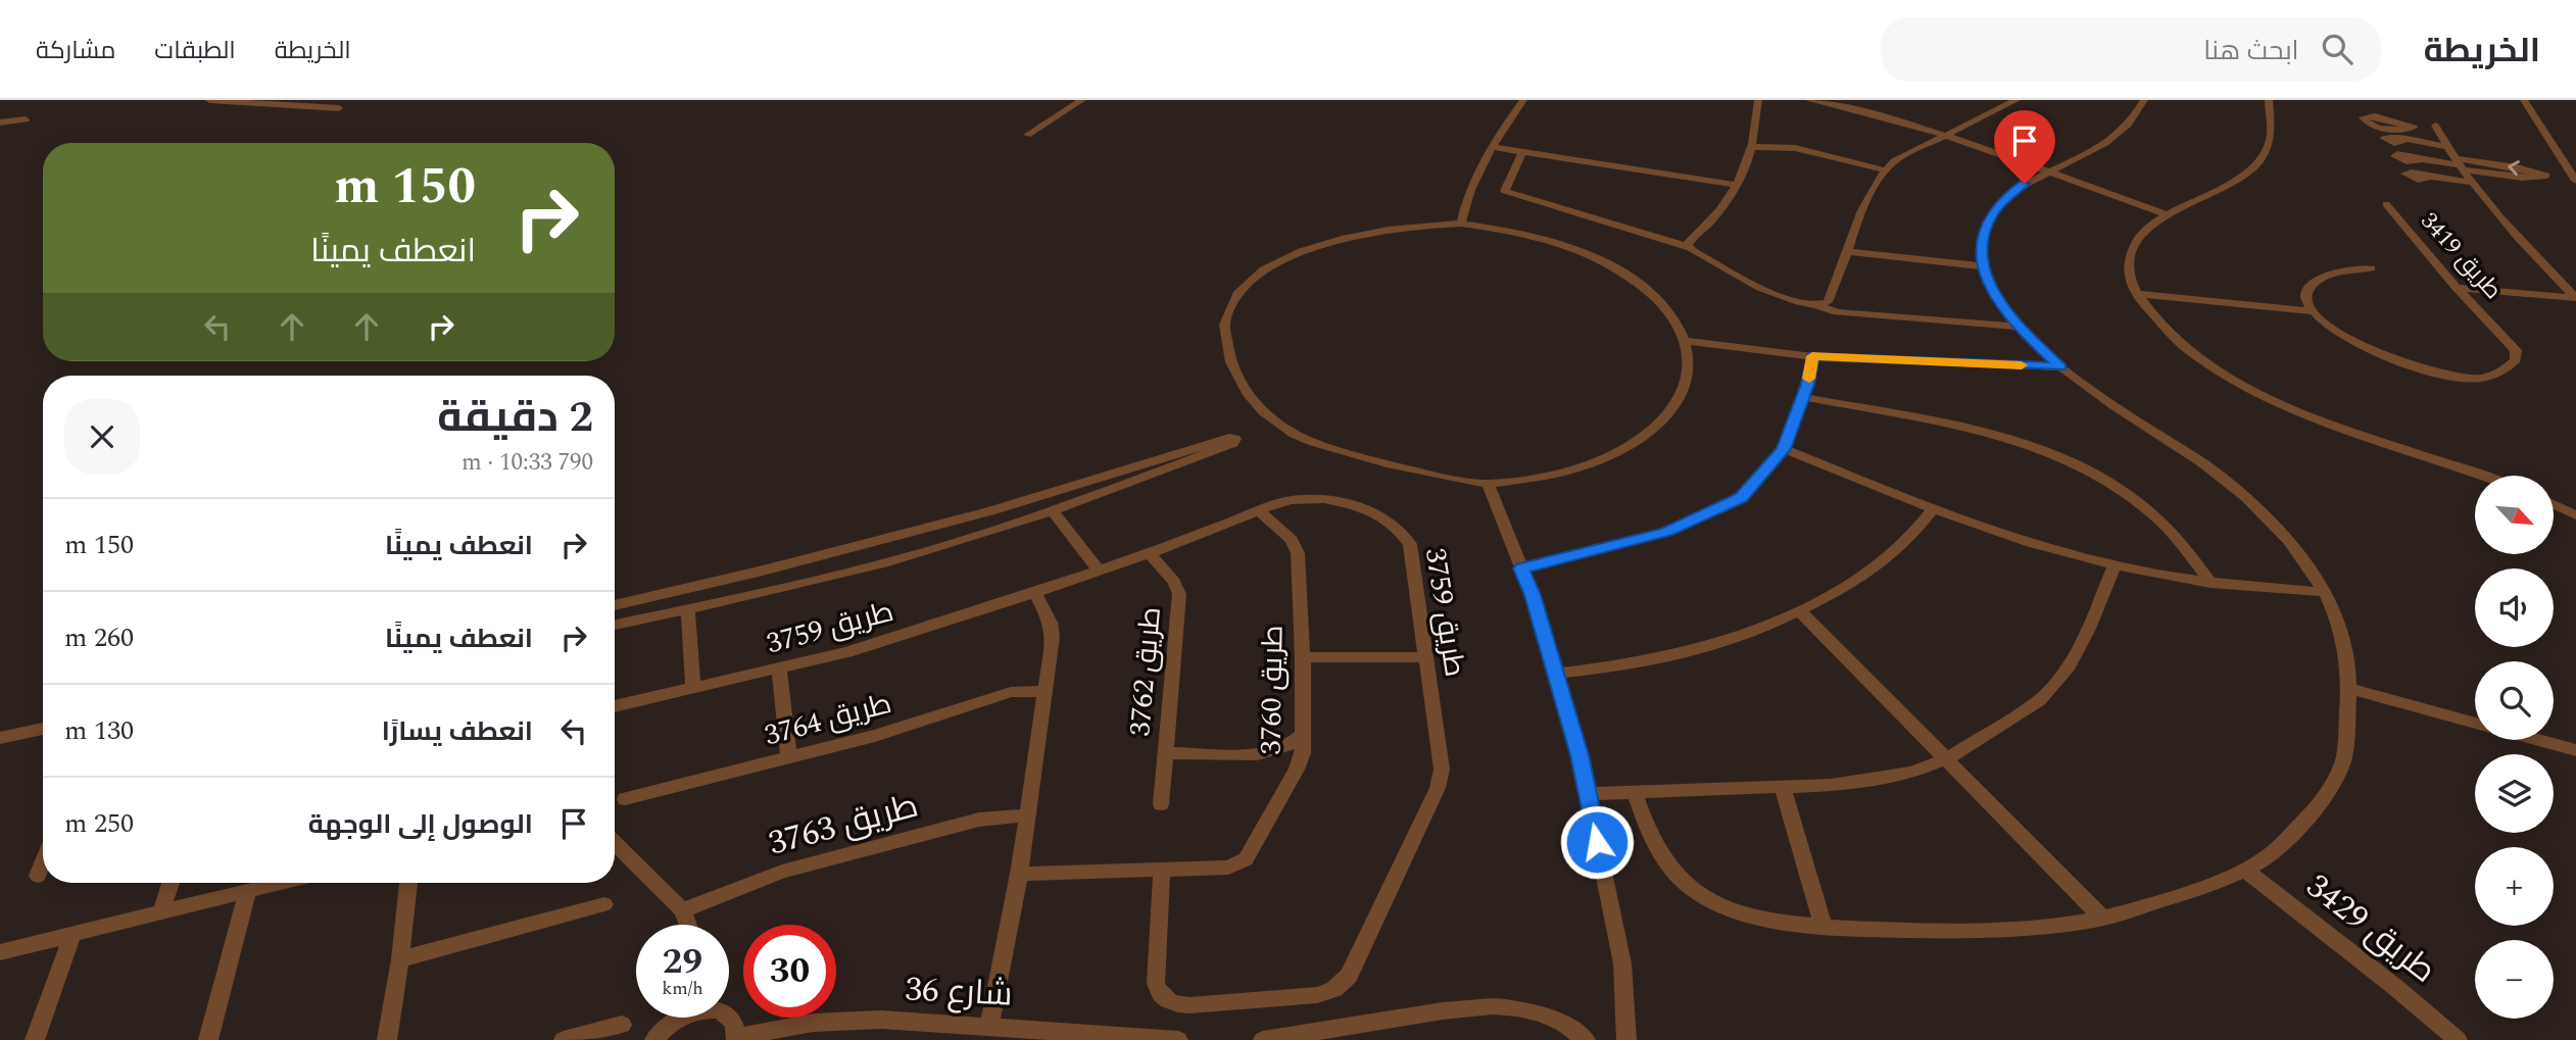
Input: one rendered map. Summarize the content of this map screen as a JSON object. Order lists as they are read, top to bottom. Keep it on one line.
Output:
{"streets":{"street":["طريق 3419","طريق 3759","طريق 3762","طريق 3760","طريق 3764","طريق 3763","طريق 3429","شارع 36"]},"crossings":[["طريق 3759","طريق 3762"],["طريق 3759","طريق 3760"]],"north":"bottom right","page":{"header":"الخريطة","search":"ابحث هنا","nav":["الخريطة","الطبقات","مشاركة"],"turn":["150 m","انعطف يمينًا"],"heading":["2 دقيقة","790 m · 10:33"],"map_buttons":["+","−"],"list":[{"name":"انعطف يمينًا","value":"150 m"},{"name":"انعطف يمينًا","value":"260 m"},{"name":"انعطف يسارًا","value":"130 m"},{"name":"الوصول إلى الوجهة","value":"250 m"}],"speed":"29 km/h","limit":"30"}}
